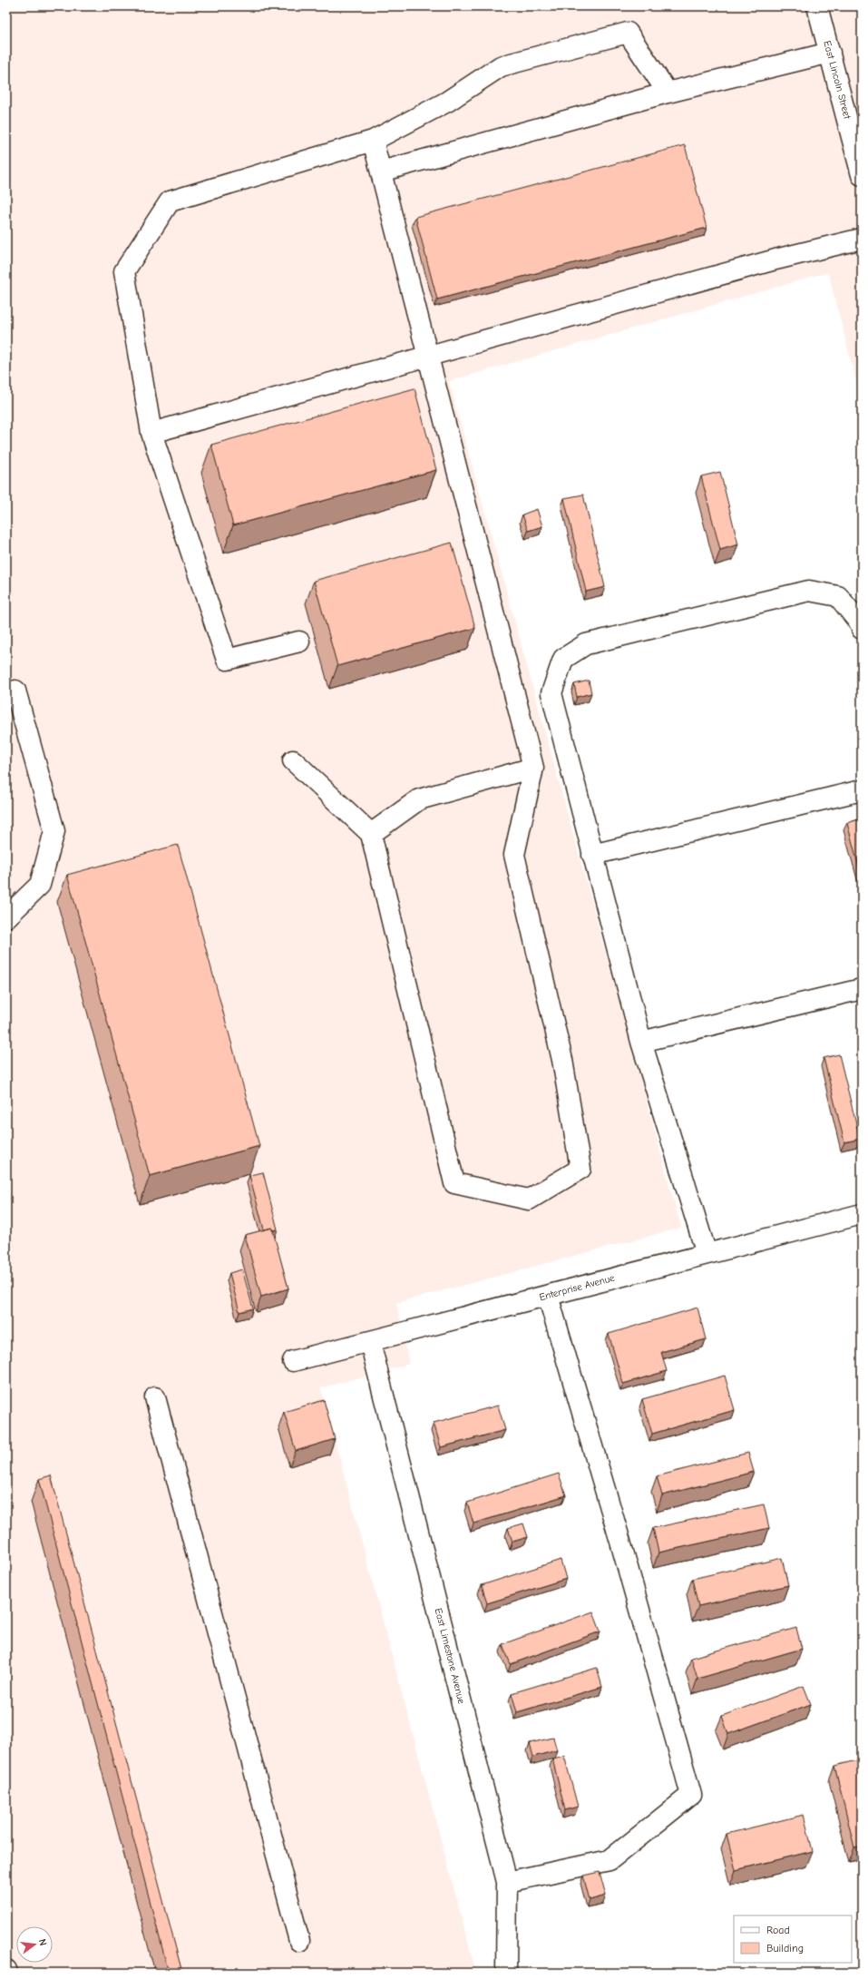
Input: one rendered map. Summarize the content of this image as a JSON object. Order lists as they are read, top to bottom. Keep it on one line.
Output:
{"streets":{"street":["East Lincoln Street","Enterprise Avenue","East Limestone Avenue"]},"crossings":[["Enterprise Avenue","East Limestone Avenue"]],"legend":["Road","Building"],"north":"right"}
